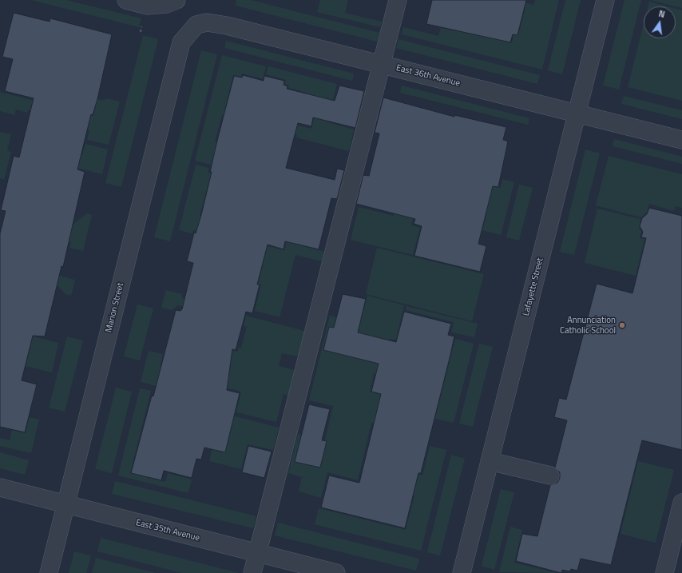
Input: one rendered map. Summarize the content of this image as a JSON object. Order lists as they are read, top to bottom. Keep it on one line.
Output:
{"streets":{"street":["East 36th Avenue","Lafayette Street","Marion Street","East 35th Avenue"]},"crossings":[["East 36th Avenue","Lafayette Street"],["East 36th Avenue","Marion Street"],["Marion Street","East 35th Avenue"]],"places":["Annunciation Catholic School"],"north":"top"}
